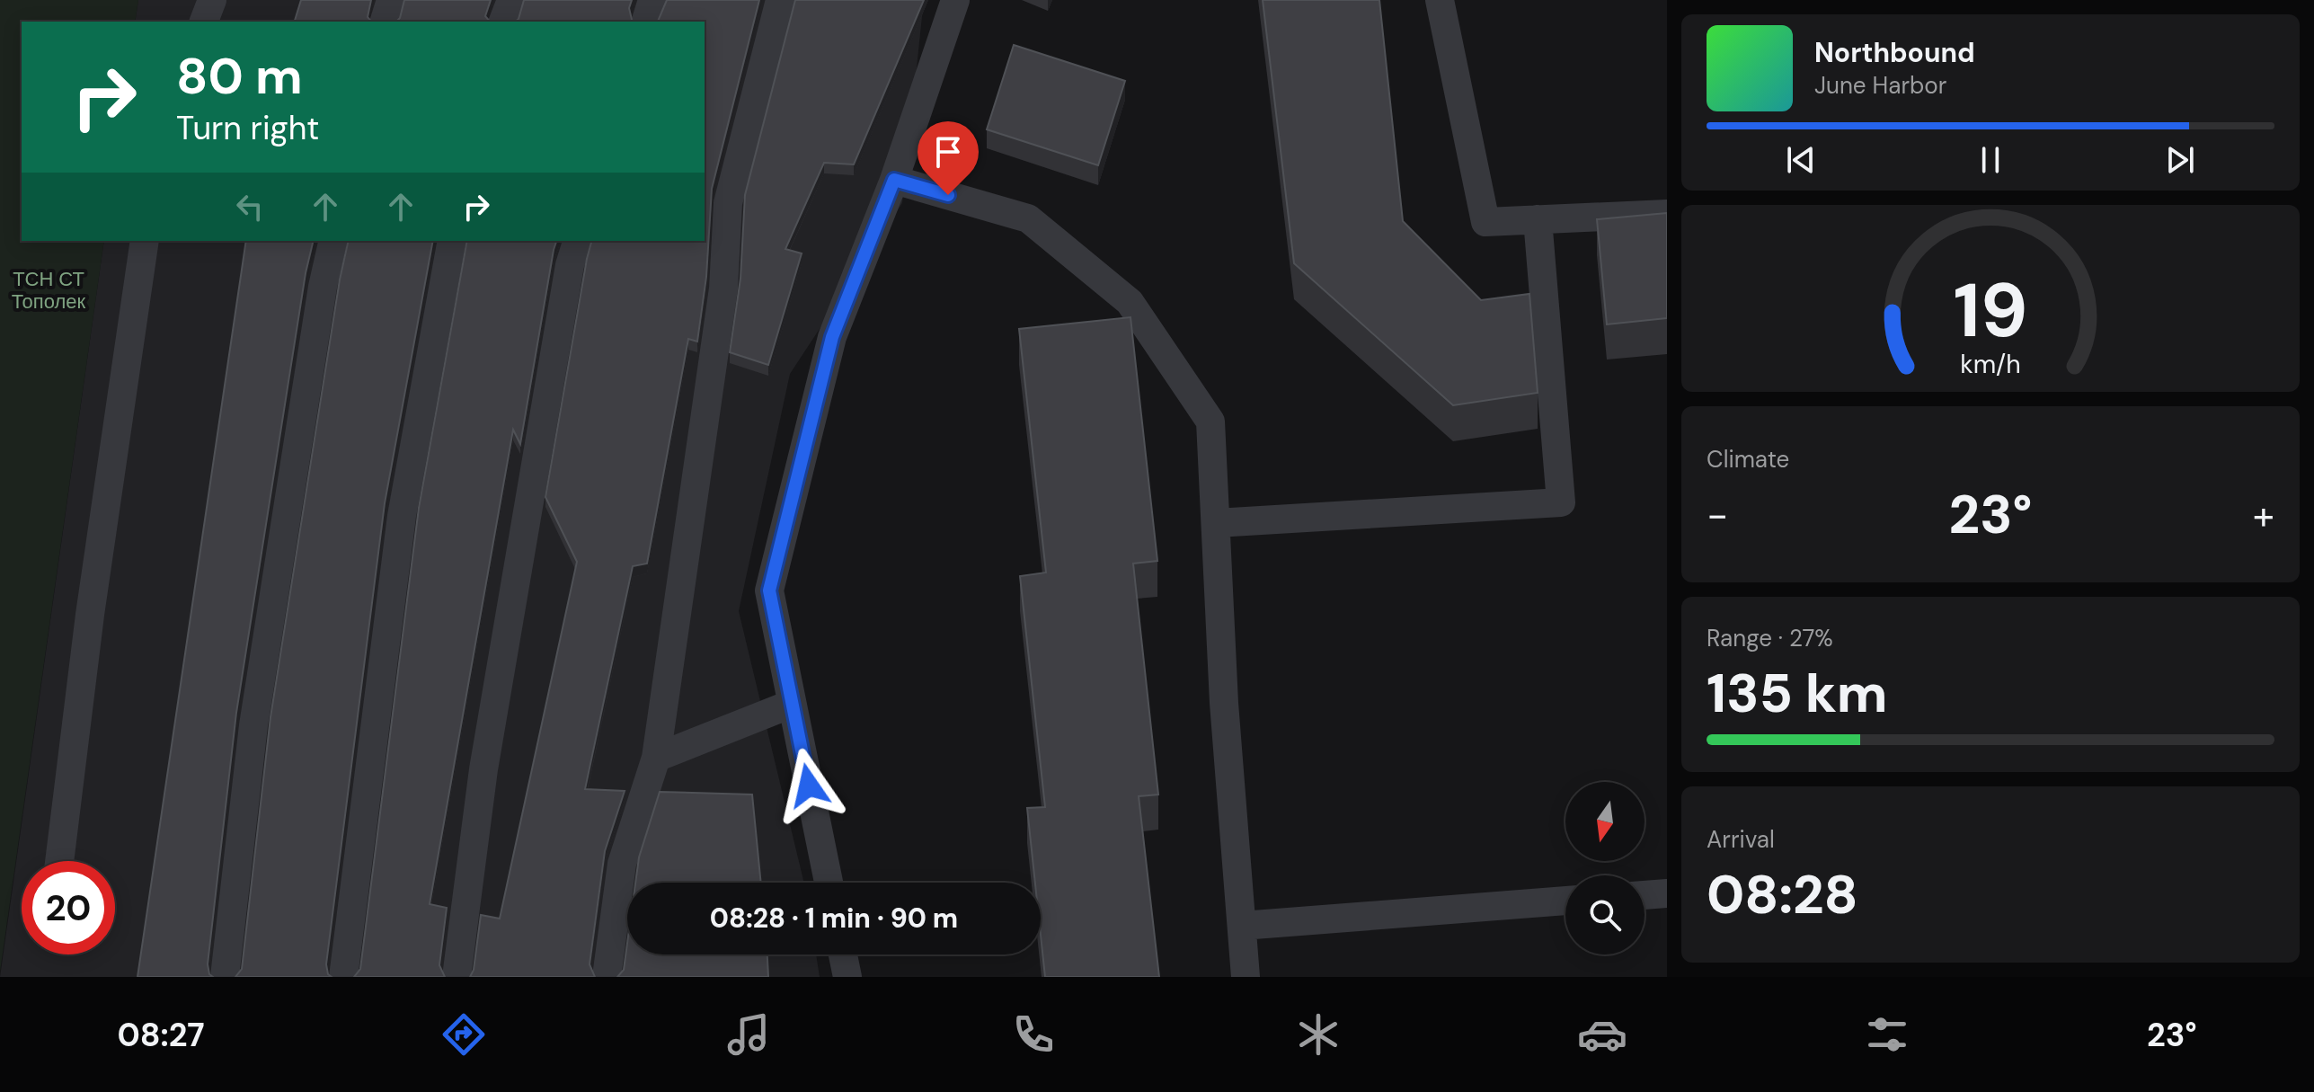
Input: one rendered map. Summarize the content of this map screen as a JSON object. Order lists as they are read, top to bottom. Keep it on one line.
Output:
{"parks":["ТСН СТ Тополек"],"north":"bottom","page":{"turn":["80 m","Turn right"],"song":["Northbound","June Harbor"],"tile":["Climate",["Range · 27%","135 km"],["Arrival","08:28"]],"heat":["−","23°","+"],"limit":"20","trip":"08:28 · 1 min · 90 m","tabs":["08:27","23°"],"gauge":["19","km/h"]}}
